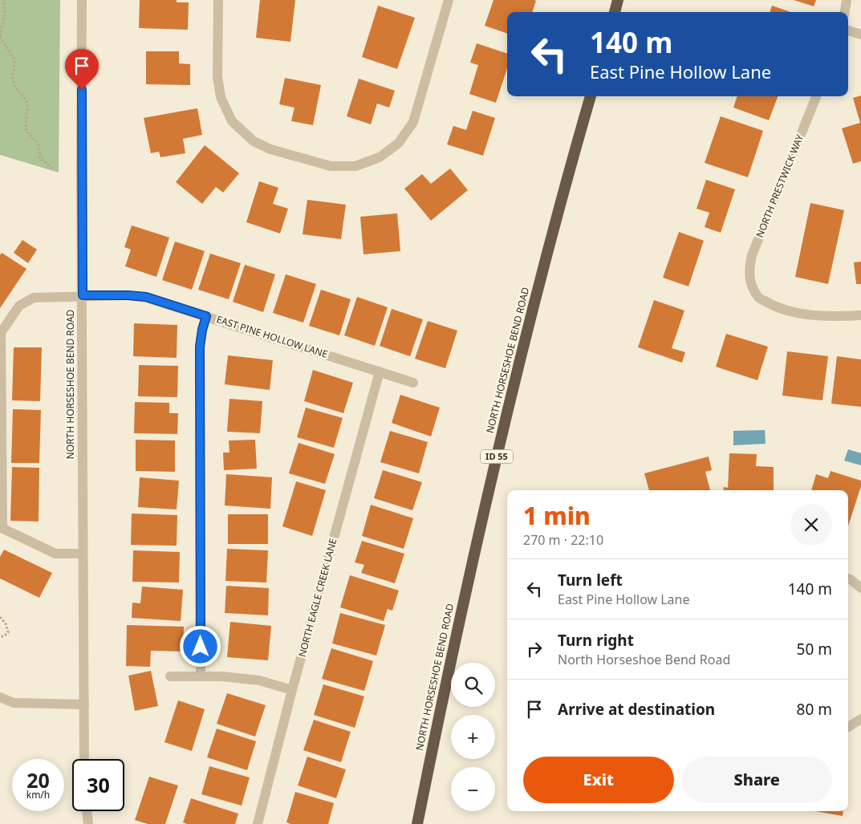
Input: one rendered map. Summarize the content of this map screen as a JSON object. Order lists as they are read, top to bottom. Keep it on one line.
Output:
{"streets":{"highway":["NORTH HORSESHOE BEND ROAD","ID 55"],"street":["NORTH PRESTWICK WAY","EAST PINE HOLLOW LANE","NORTH EAGLE CREEK LANE"]},"crossings":[["EAST PINE HOLLOW LANE","NORTH HORSESHOE BEND ROAD"],["EAST PINE HOLLOW LANE","NORTH EAGLE CREEK LANE"]],"page":{"turn":["140 m","East Pine Hollow Lane"],"heading":["1 min","270 m · 22:10"],"list":[{"name":"Turn left","note":"East Pine Hollow Lane","value":"140 m"},{"name":"Turn right","note":"North Horseshoe Bend Road","value":"50 m"},{"name":"Arrive at destination","value":"80 m"}],"map_buttons":["+","−"],"buttons":["Exit","Share"],"speed":"20 km/h","limit":"30"}}
